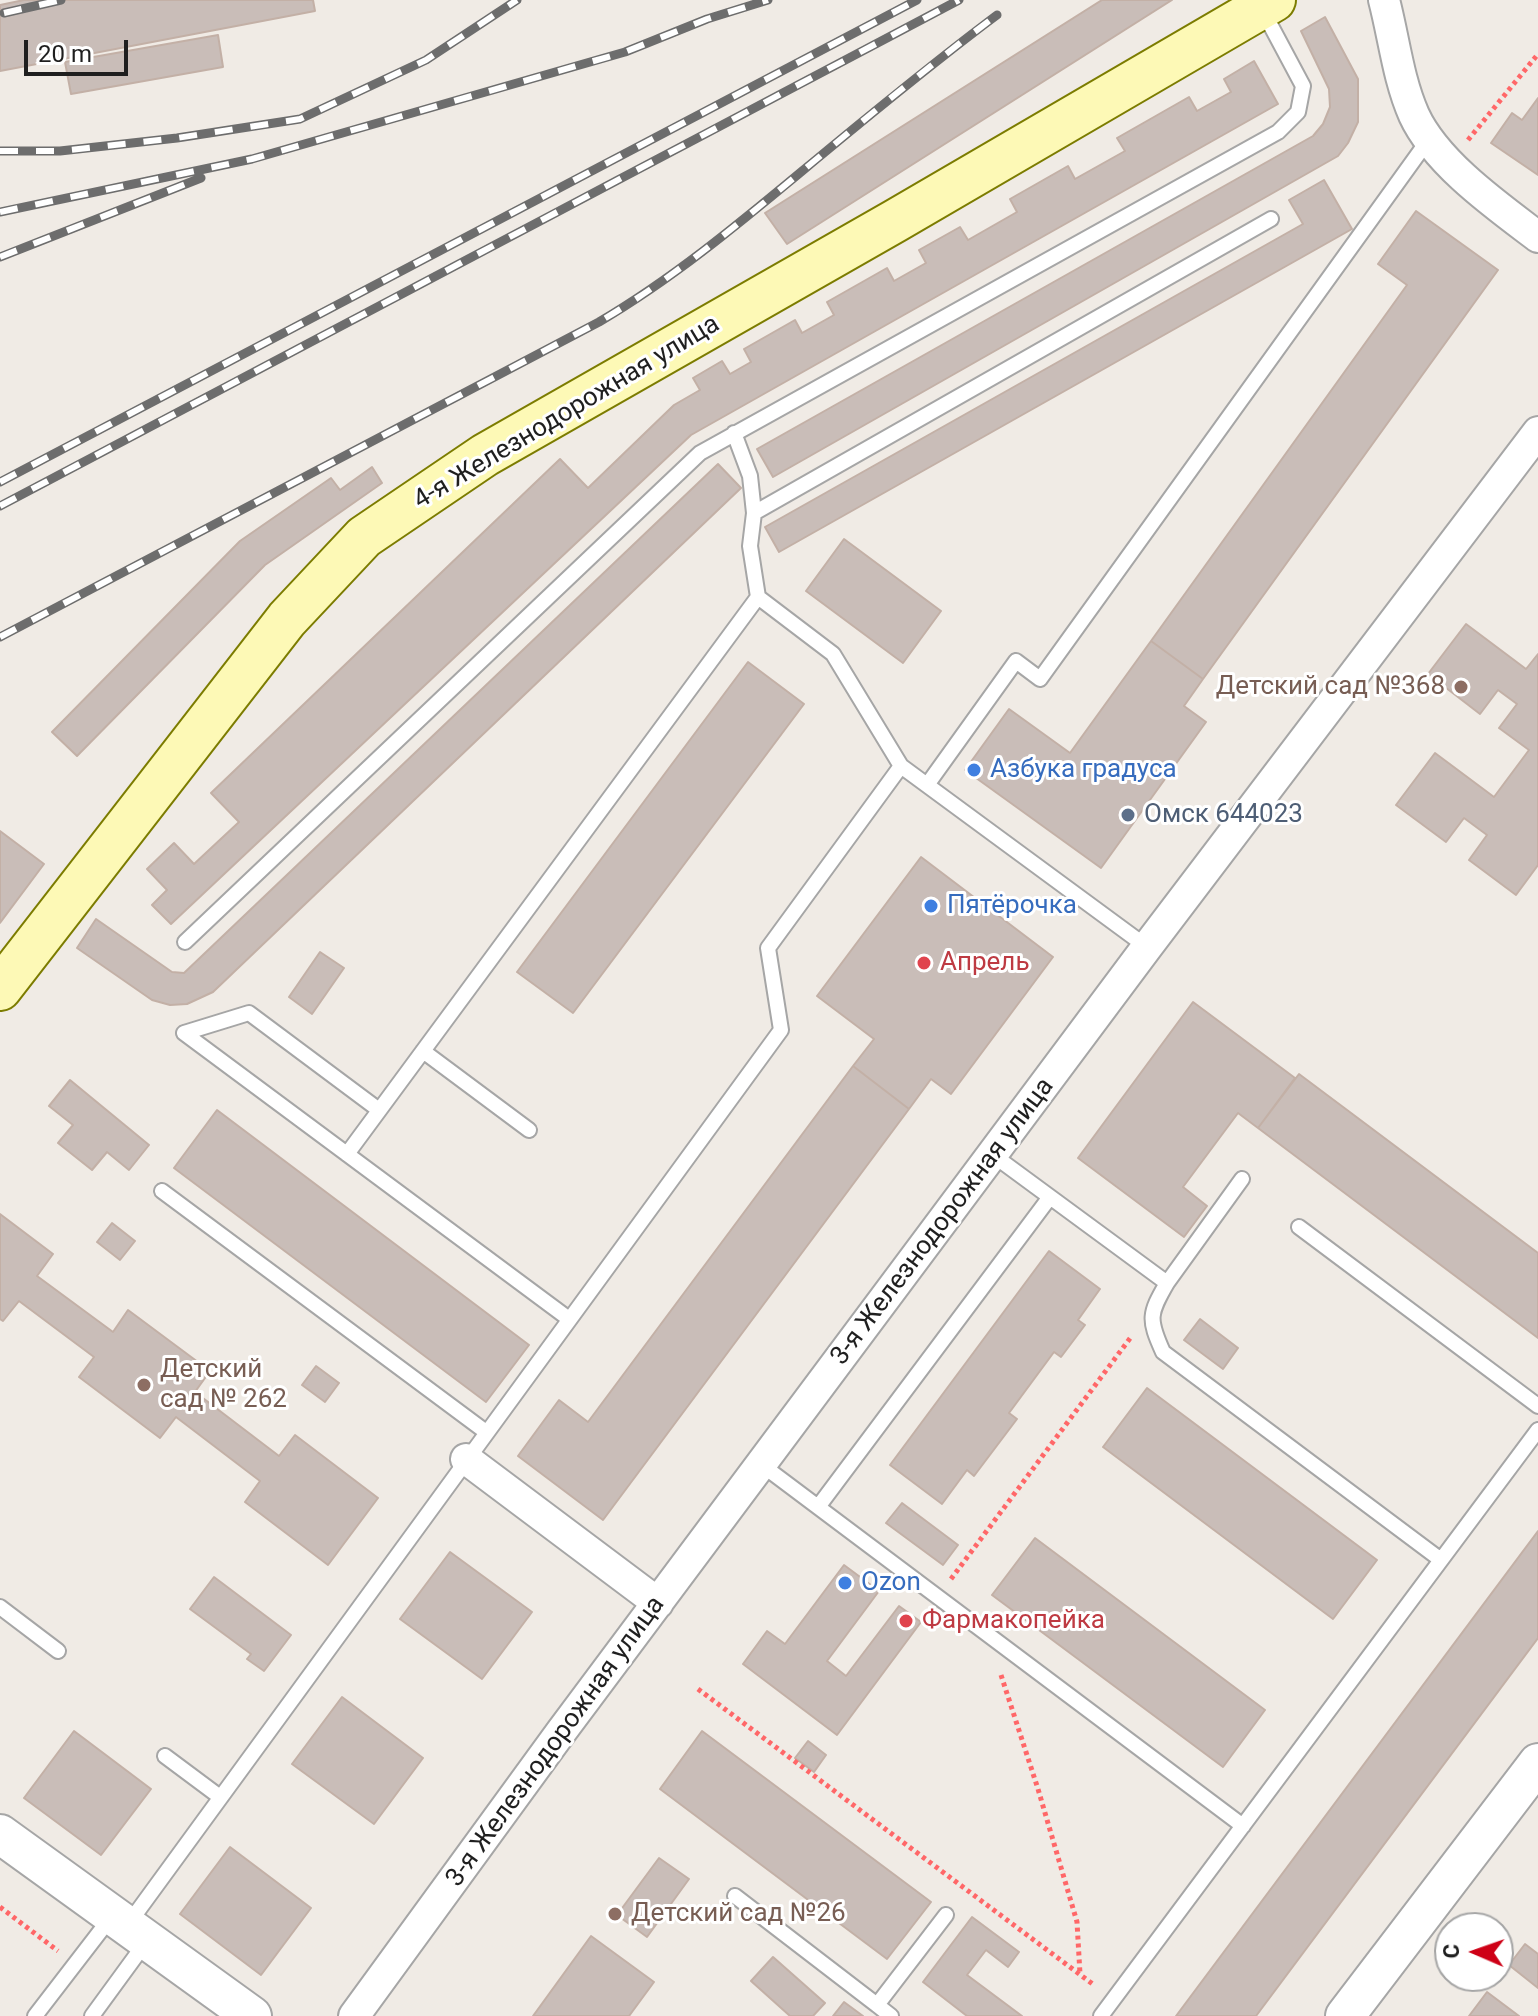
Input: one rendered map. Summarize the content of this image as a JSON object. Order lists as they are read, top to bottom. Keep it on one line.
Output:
{"streets":{"main road":["4-я Железнодорожная улица"],"street":["3-я Железнодорожная улица"]},"places":["Детский сад №368","Азбука градуса","Омск 644023","Пятёрочка","Апрель","Детский сад № 262","Ozon","Фармакопейка","Детский сад №26"],"scale_bar":"20 m","north":"left"}
